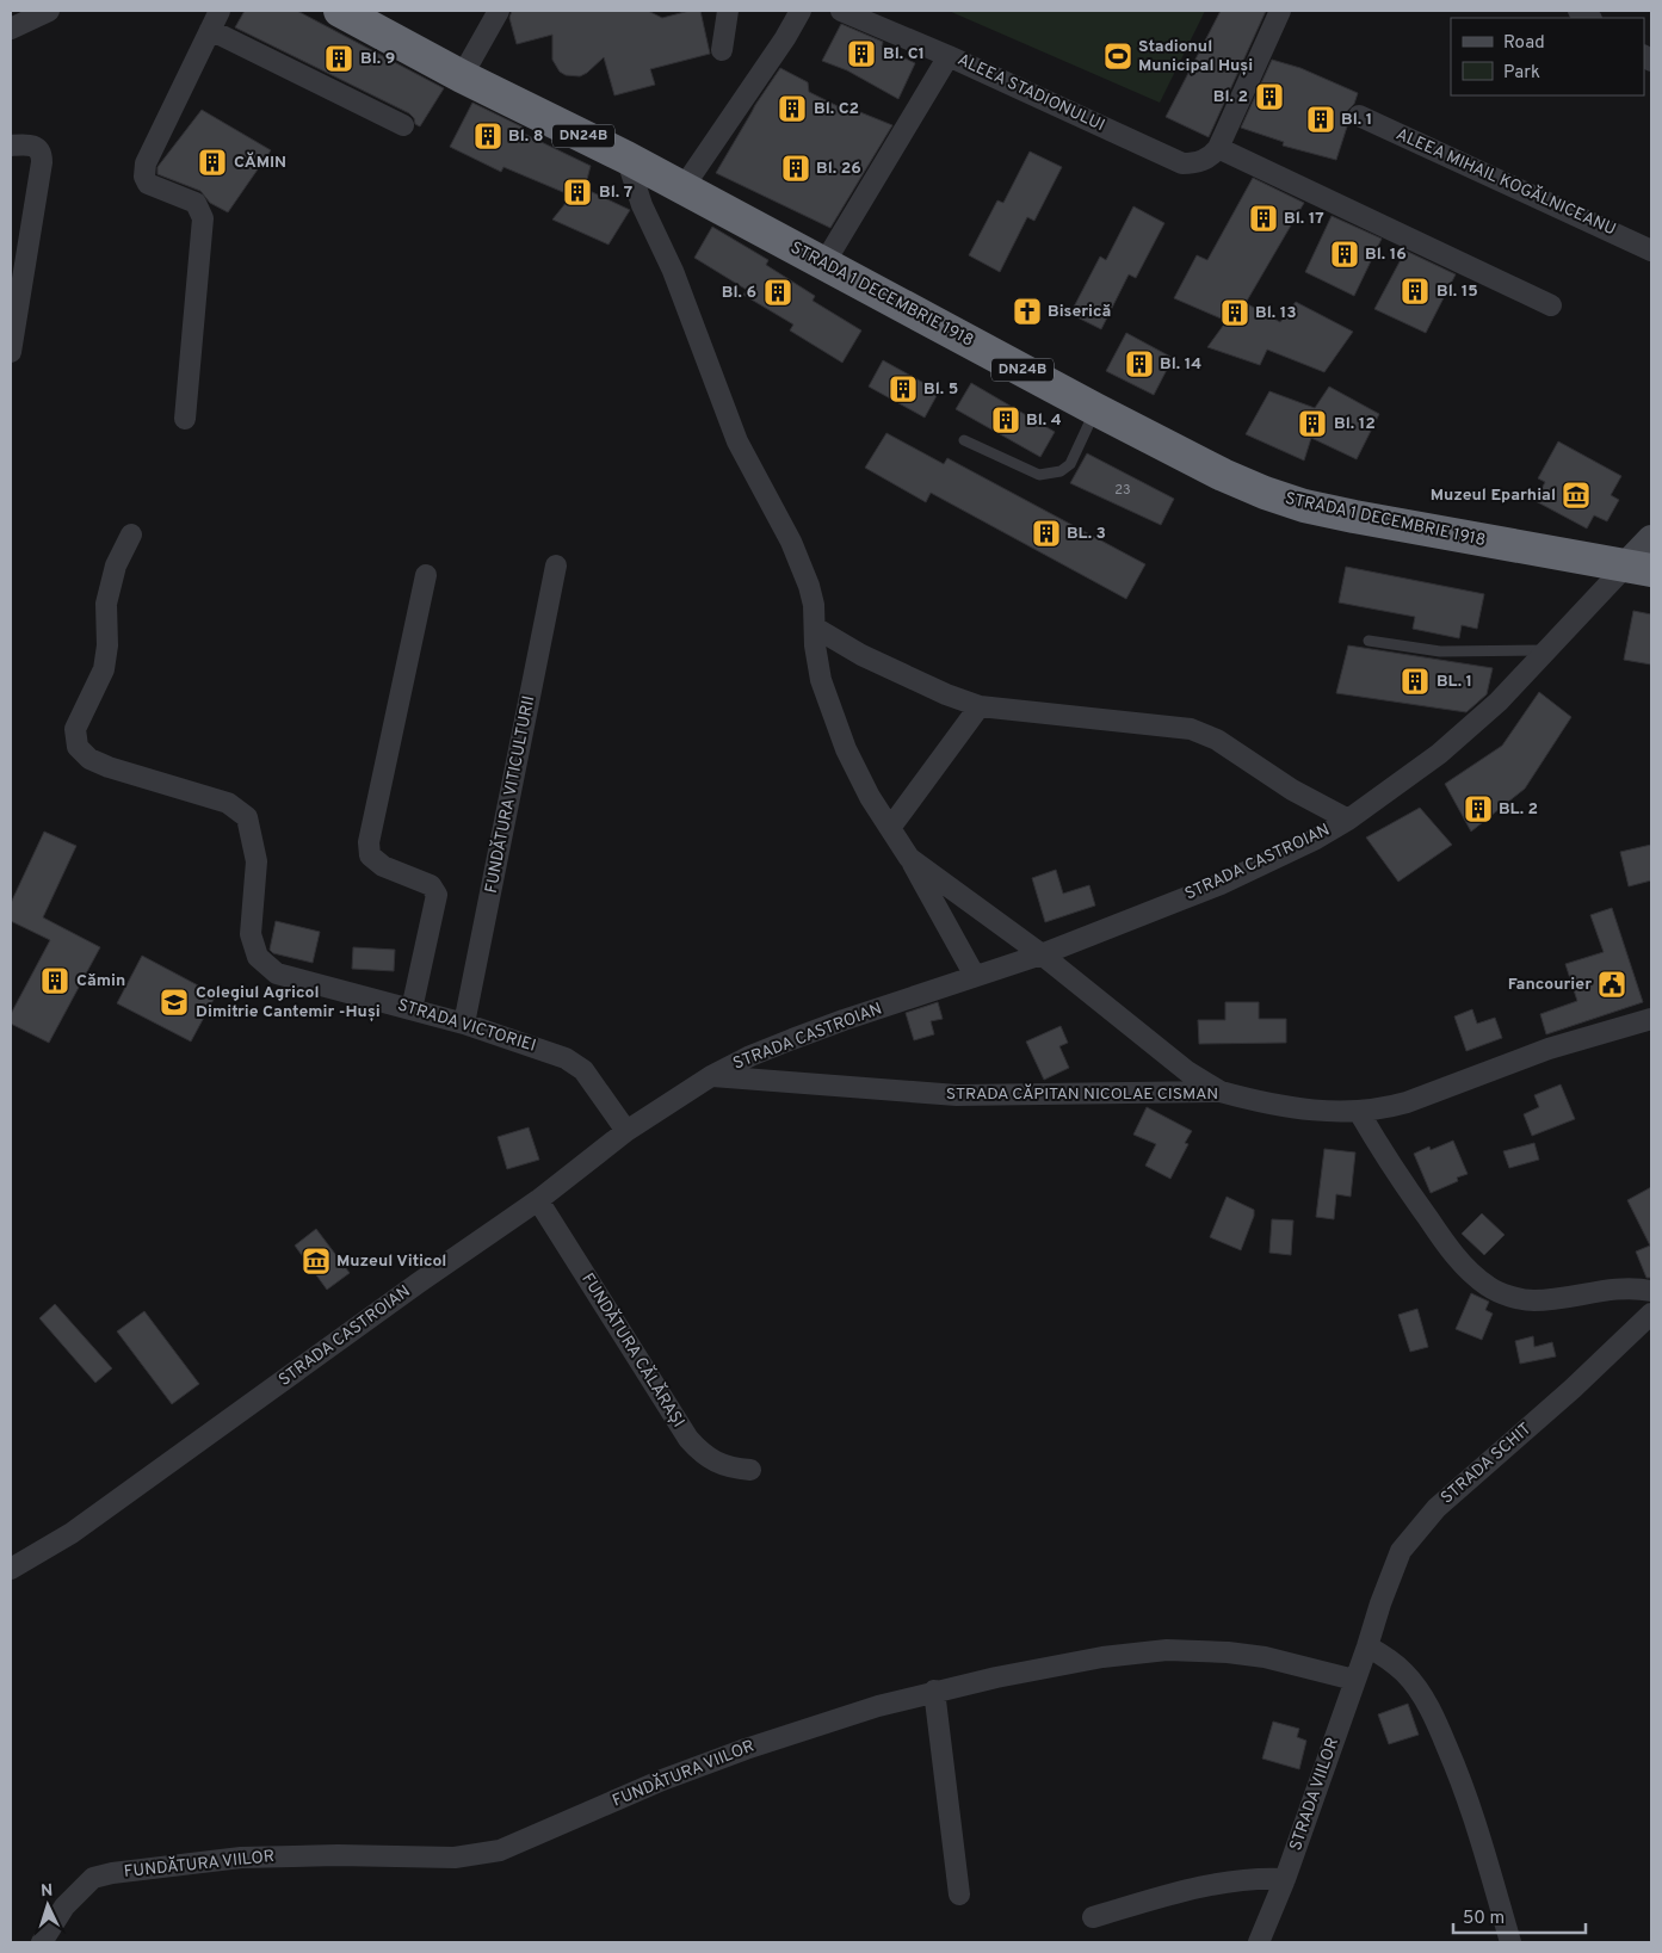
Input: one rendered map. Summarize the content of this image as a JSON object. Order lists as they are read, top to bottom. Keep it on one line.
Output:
{"streets":{"highway":["DN24B","STRADA 1 DECEMBRIE 1918"],"street":["ALEEA STADIONULUI","ALEEA MIHAIL KOGĂLNICEANU","FUNDĂTURA VITICULTURII","STRADA CASTROIAN","STRADA VICTORIEI","STRADA CĂPITAN NICOLAE CISMAN","FUNDĂTURA CĂLĂRAȘI","STRADA SCHIT","FUNDĂTURA VIILOR","STRADA VIILOR"]},"crossings":[["STRADA 1 DECEMBRIE 1918","STRADA CASTROIAN"],["FUNDĂTURA VITICULTURII","STRADA VICTORIEI"],["STRADA CASTROIAN","STRADA VICTORIEI"],["STRADA CASTROIAN","STRADA CĂPITAN NICOLAE CISMAN"],["STRADA CASTROIAN","FUNDĂTURA CĂLĂRAȘI"],["STRADA SCHIT","STRADA VIILOR"],["FUNDĂTURA VIILOR","STRADA VIILOR"]],"places":{"building":["Bl. C1","Bl. 9","Bl. 2","Bl. C2","Bl. 1","Bl. 8","CĂMIN","Bl. 26","Bl. 7","Bl. 17","Bl. 16","Bl. 15","Bl. 6","Bl. 13","Bl. 14","Bl. 5","Bl. 4","Bl. 12","BL. 3","BL. 1","BL. 2","Cămin"],"sports":["Stadionul Municipal Huși"],"church":["Biserică"],"museum":["Muzeul Eparhial","Muzeul Viticol"],"public building":["Fancourier"],"school or university":["Colegiul Agricol Dimitrie Cantemir -Huși"]},"house_numbers":["23"],"legend":["Road","Park"],"scale_bar":"50 m","north":"top"}
